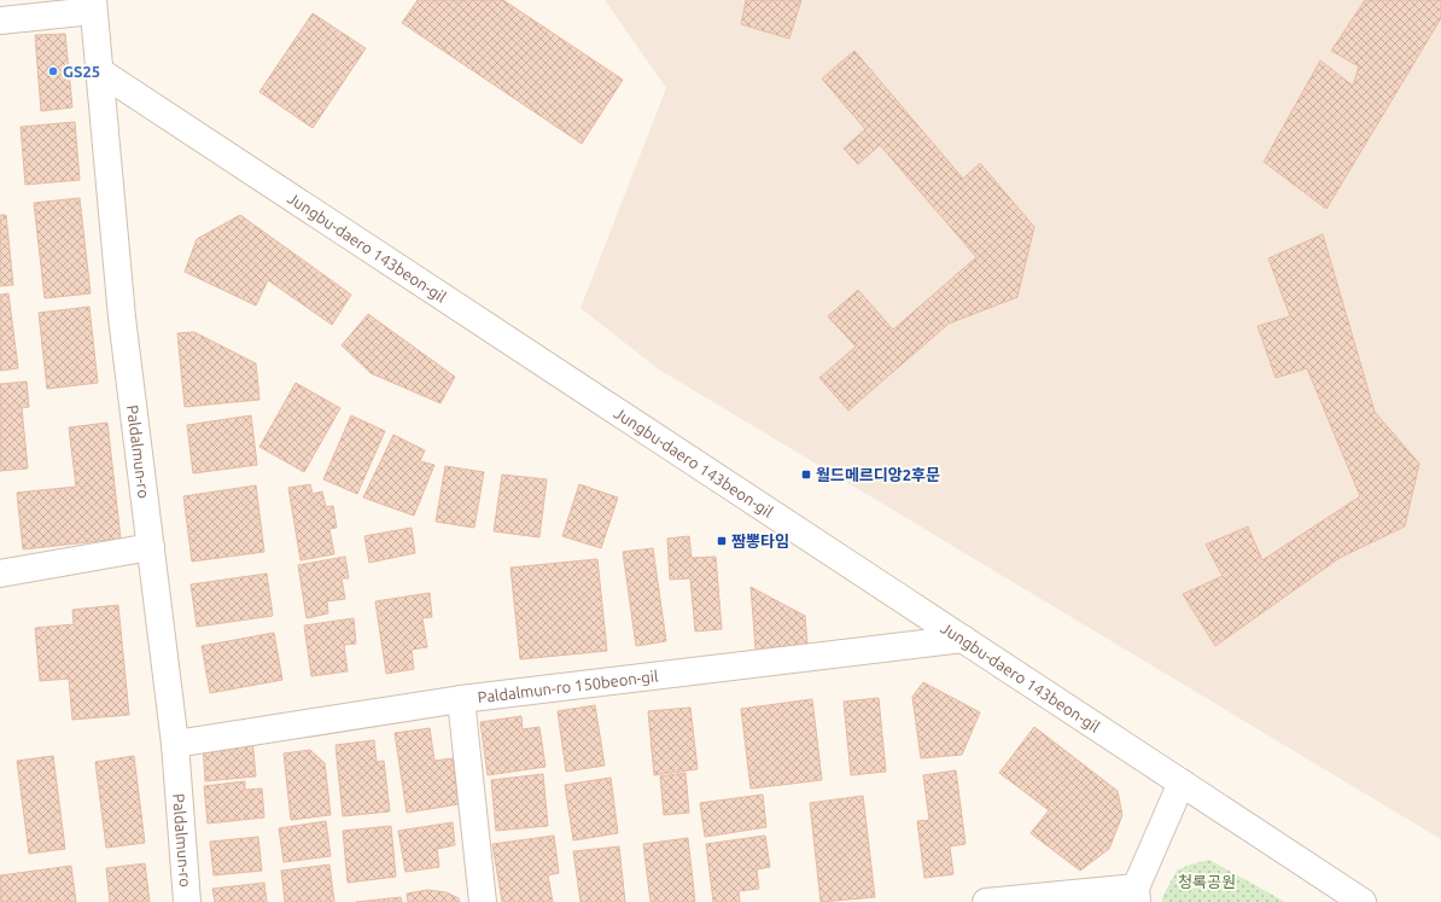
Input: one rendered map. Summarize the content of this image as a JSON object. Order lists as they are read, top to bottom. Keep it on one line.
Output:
{"streets":{"street":["Jungbu-daero 143beon-gil","Paldalmun-ro","Paldalmun-ro 150beon-gil"]},"crossings":[["Jungbu-daero 143beon-gil","Paldalmun-ro"],["Jungbu-daero 143beon-gil","Paldalmun-ro 150beon-gil"],["Paldalmun-ro","Paldalmun-ro 150beon-gil"]],"parks":["청록공원"],"places":{"other":["GS25"],"transit":["월드메르디앙2후문","짬뽕타임"]}}
